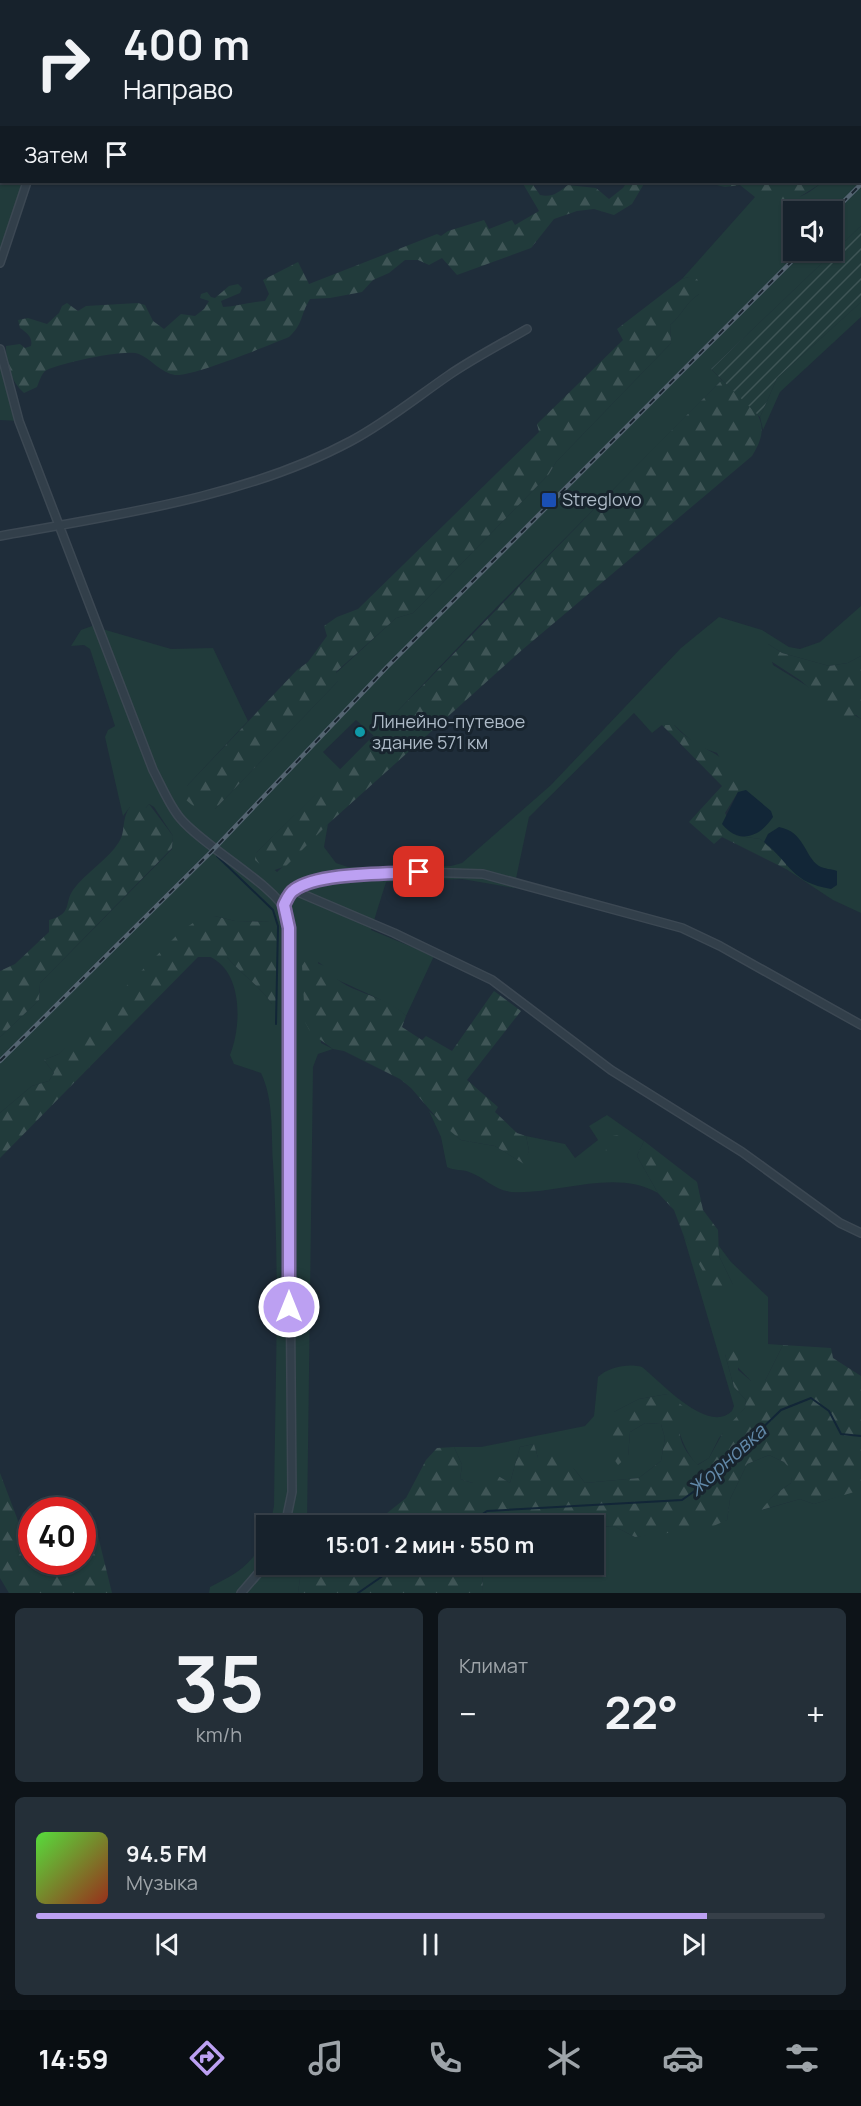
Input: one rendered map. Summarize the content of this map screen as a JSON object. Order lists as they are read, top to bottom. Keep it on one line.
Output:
{"water":["Жорновка"],"places":{"transit":["Streglovo"],"other":["Линейно-путевое здание 571 км"]},"page":{"turn":["400 m","Направо"],"then":"Затем","limit":"40","trip":"15:01 · 2 мин · 550 m","tile":[["35","km/h"],"Климат"],"heat":["−","22°","+"],"song":["94.5 FM","Музыка"],"tabs":"14:59"}}
